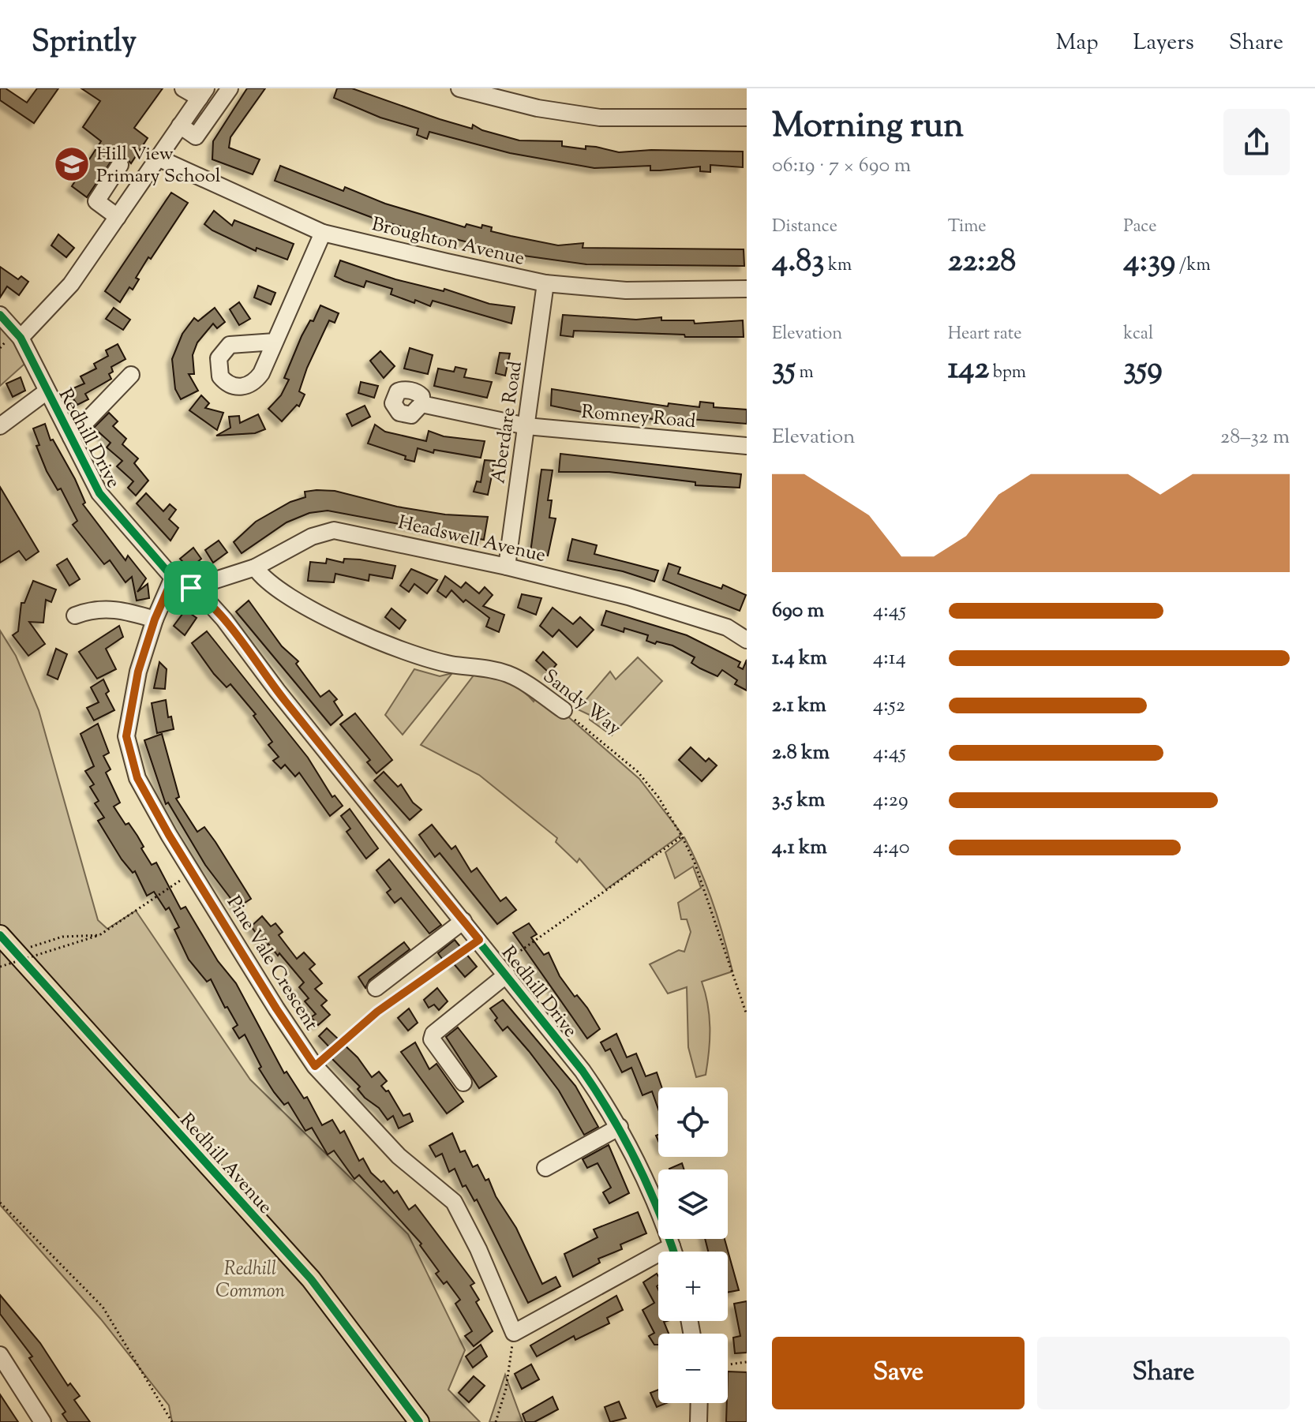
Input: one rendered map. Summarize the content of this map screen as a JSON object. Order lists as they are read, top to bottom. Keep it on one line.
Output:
{"streets":{"main road":["Redhill Avenue"],"street":["Broughton Avenue","Romney Road","Aberdare Road","Redhill Drive","Headswell Avenue","Sandy Way","Pine Vale Crescent"]},"crossings":[["Broughton Avenue","Aberdare Road"],["Romney Road","Aberdare Road"],["Aberdare Road","Headswell Avenue"],["Redhill Drive","Headswell Avenue"],["Redhill Drive","Pine Vale Crescent"],["Headswell Avenue","Sandy Way"]],"parks":["Redhill Common"],"places":{"school or university":["Hill View Primary School"]},"page":{"header":"Sprintly","nav":["Map","Layers","Share"],"heading":["Morning run","06:19 · 7 × 690 m"],"stats":[["Distance","4.83 km"],["Time","22:28"],["Pace","4:39 /km"],["Elevation","35 m"],["Heart rate","142 bpm"],["kcal","359"]],"chart":["Elevation","28–32 m"],"list":[{"name":"690 m","note":"4:45"},{"name":"1.4 km","note":"4:14"},{"name":"2.1 km","note":"4:52"},{"name":"2.8 km","note":"4:45"},{"name":"3.5 km","note":"4:29"},{"name":"4.1 km","note":"4:40"}],"map_buttons":["+","−"],"buttons":["Save","Share"]}}
